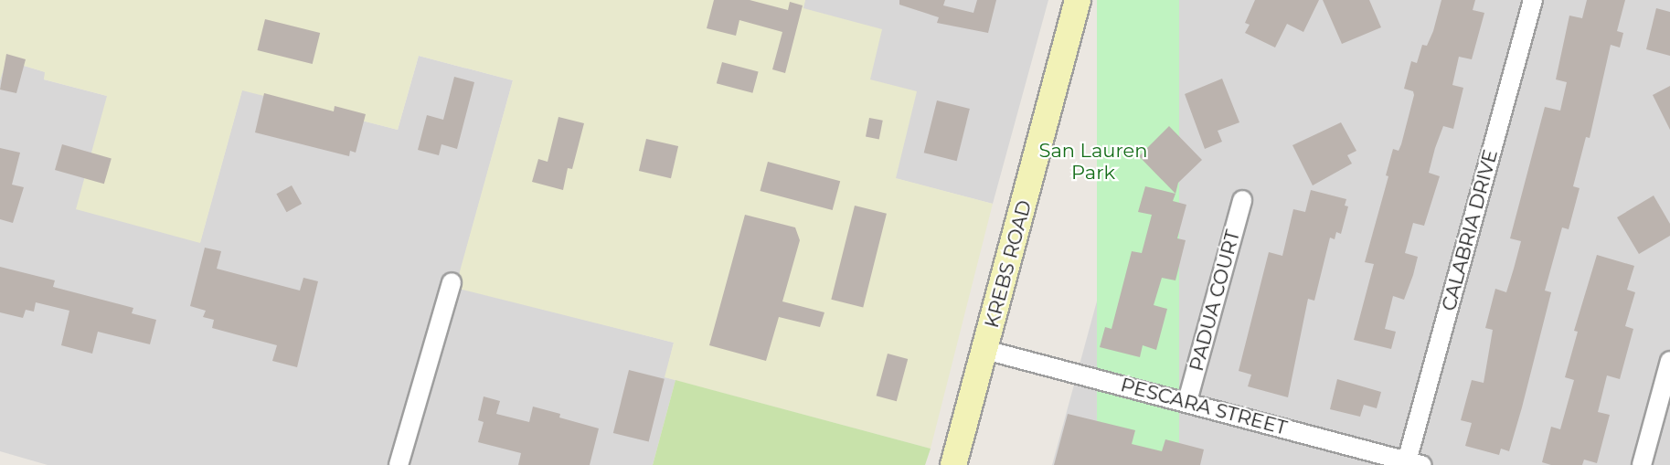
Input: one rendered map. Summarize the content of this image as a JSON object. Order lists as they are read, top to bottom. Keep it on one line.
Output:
{"streets":{"street":["CALABRIA DRIVE","KREBS ROAD","PADUA COURT","PESCARA STREET"]},"crossings":[["CALABRIA DRIVE","PESCARA STREET"],["KREBS ROAD","PESCARA STREET"],["PADUA COURT","PESCARA STREET"]],"parks":["San Lauren Park"]}
